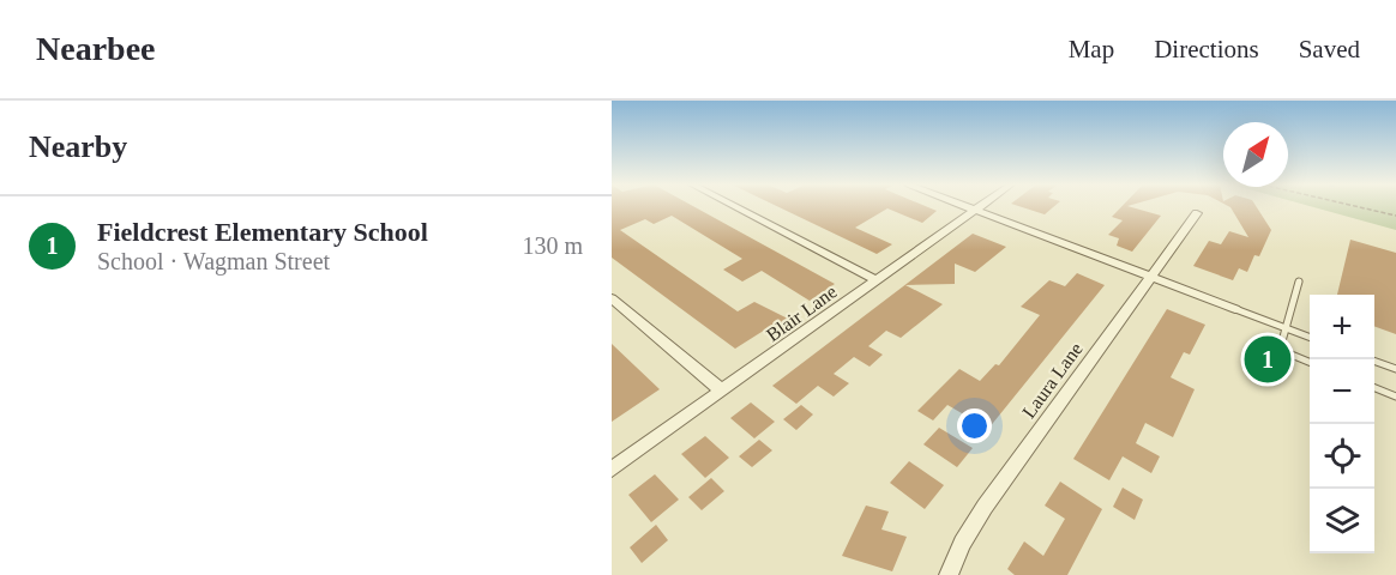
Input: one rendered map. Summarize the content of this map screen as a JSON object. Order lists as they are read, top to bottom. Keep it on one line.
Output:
{"streets":{"street":["Blair Lane","Laura Lane"]},"north":"top right","page":{"header":"Nearbee","nav":["Map","Directions","Saved"],"heading":"Nearby","list":[{"mark":"1","name":"Fieldcrest Elementary School","note":"School · Wagman Street","value":"130 m"}],"map_buttons":["+","−"],"pins":"1"}}
